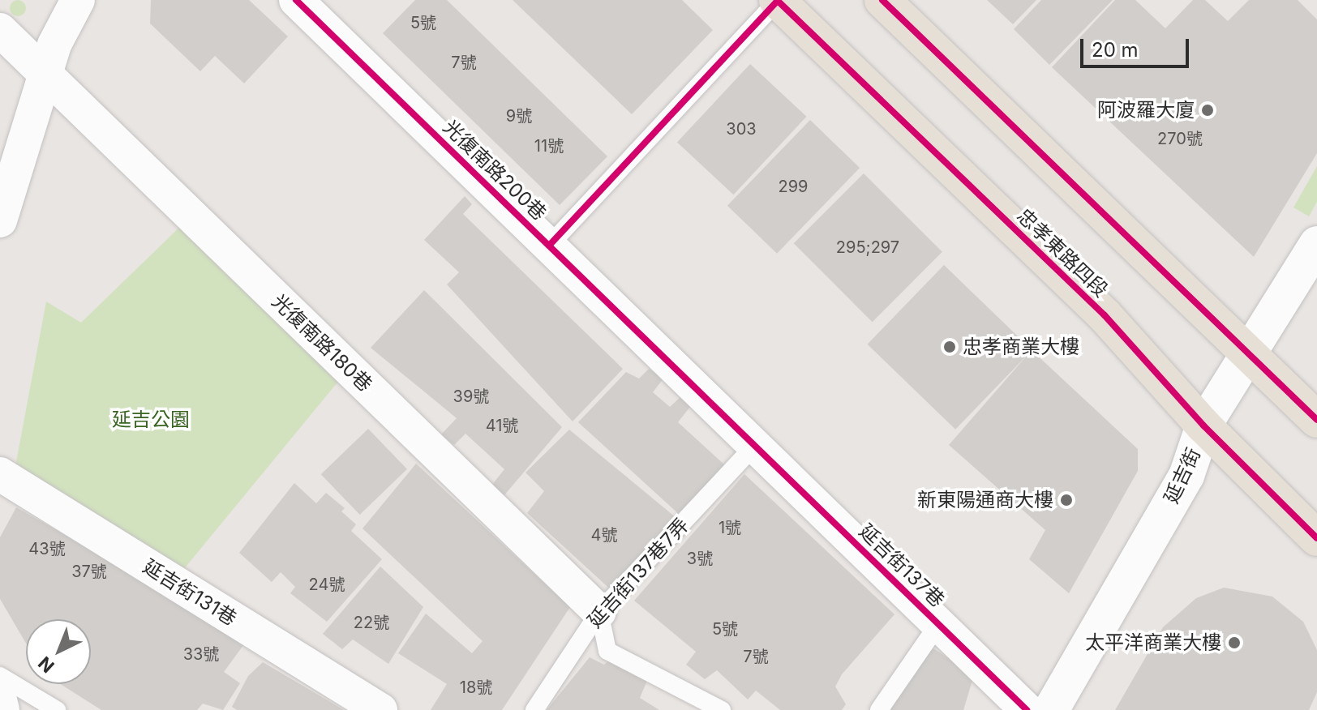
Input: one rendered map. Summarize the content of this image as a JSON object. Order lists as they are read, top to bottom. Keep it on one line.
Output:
{"streets":{"main road":["忠孝東路四段"],"street":["光復南路200巷","光復南路180巷","延吉街","延吉街137巷","延吉街131巷"],"lane":["延吉街137巷7弄"]},"crossings":[["光復南路200巷","延吉街137巷"],["光復南路200巷","延吉街137巷7弄"],["忠孝東路四段","延吉街"],["光復南路180巷","延吉街137巷7弄"],["延吉街137巷","延吉街137巷7弄"]],"parks":["延吉公園"],"places":["阿波羅大廈","忠孝商業大樓","新東陽通商大樓","太平洋商業大樓"],"house_numbers":["5號","7號","9號","303","270號","11號","299","295;297","39號","41號","1號","4號","43號","3號","37號","24號","22號","5號","33號","7號","18號"],"scale_bar":"20 m","north":"bottom left"}
